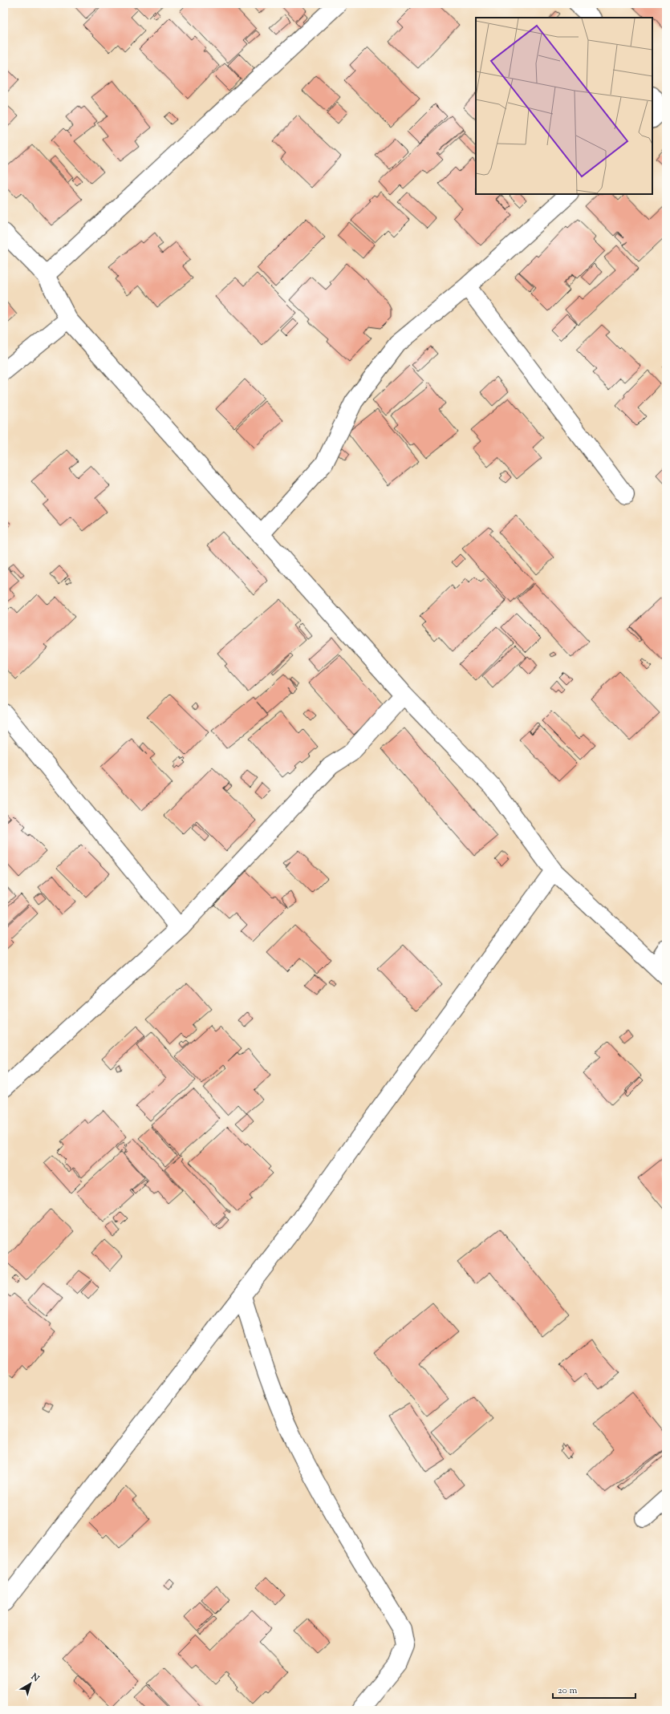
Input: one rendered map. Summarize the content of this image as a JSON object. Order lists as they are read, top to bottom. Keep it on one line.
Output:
{"scale_bar":"20 m","north":"top right"}
